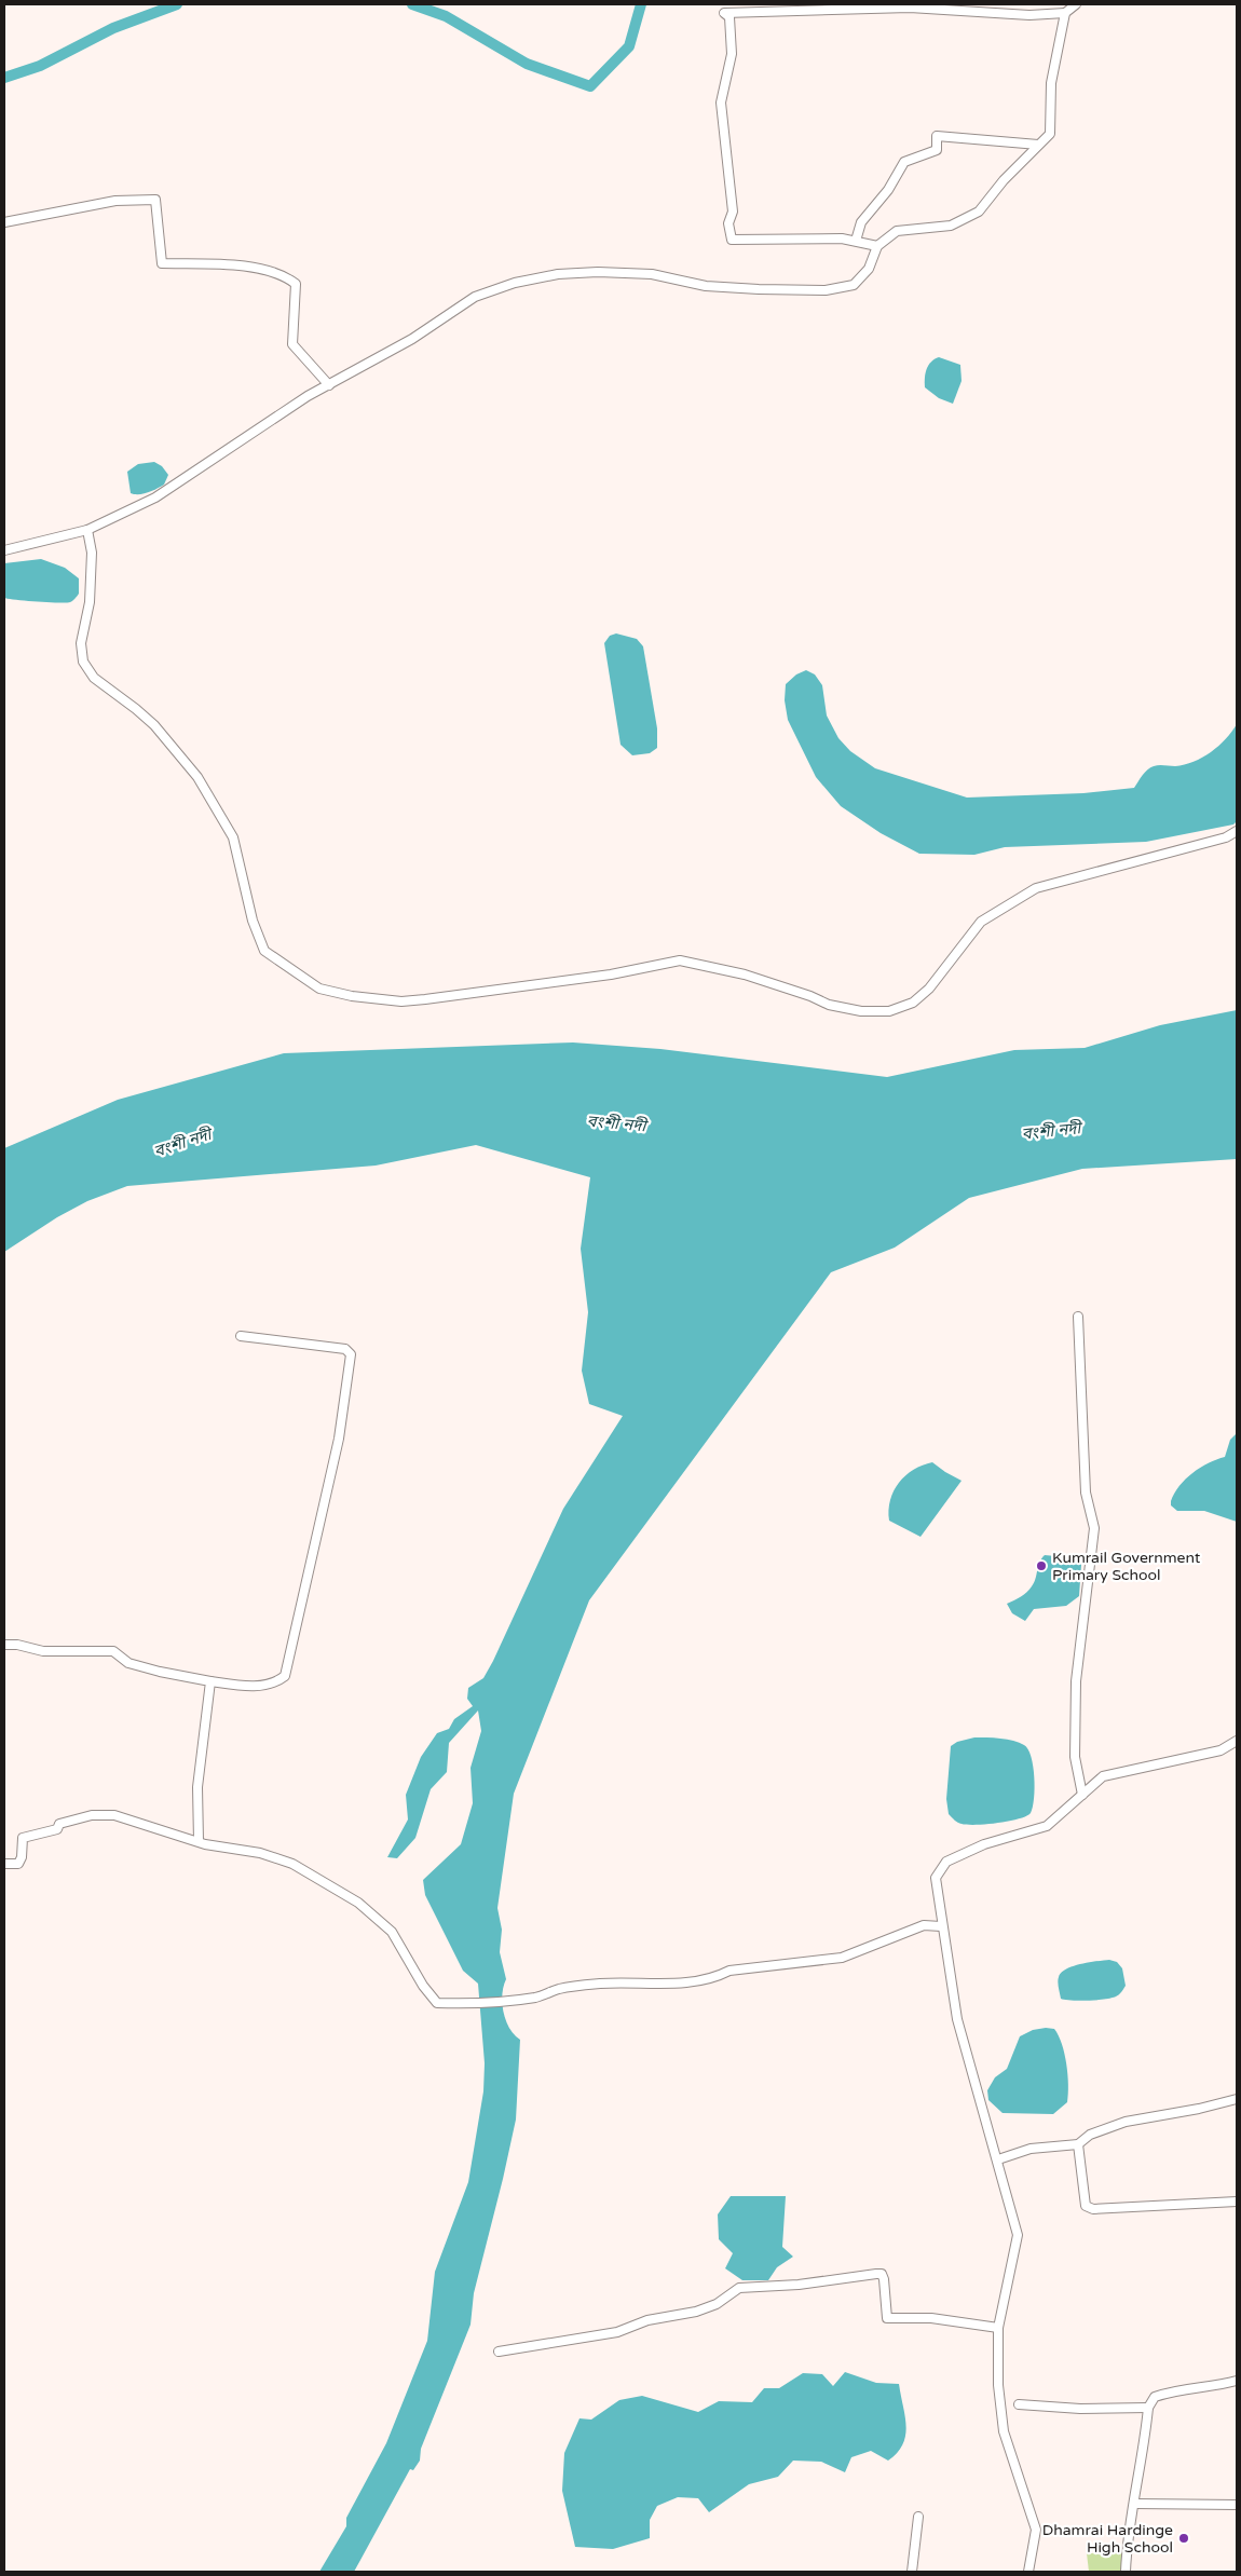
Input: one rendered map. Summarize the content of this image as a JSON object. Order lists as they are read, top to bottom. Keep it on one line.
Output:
{"water":["বংশী নদী"],"places":["Kumrail Government Primary School","Dhamrai Hardinge High School"]}
